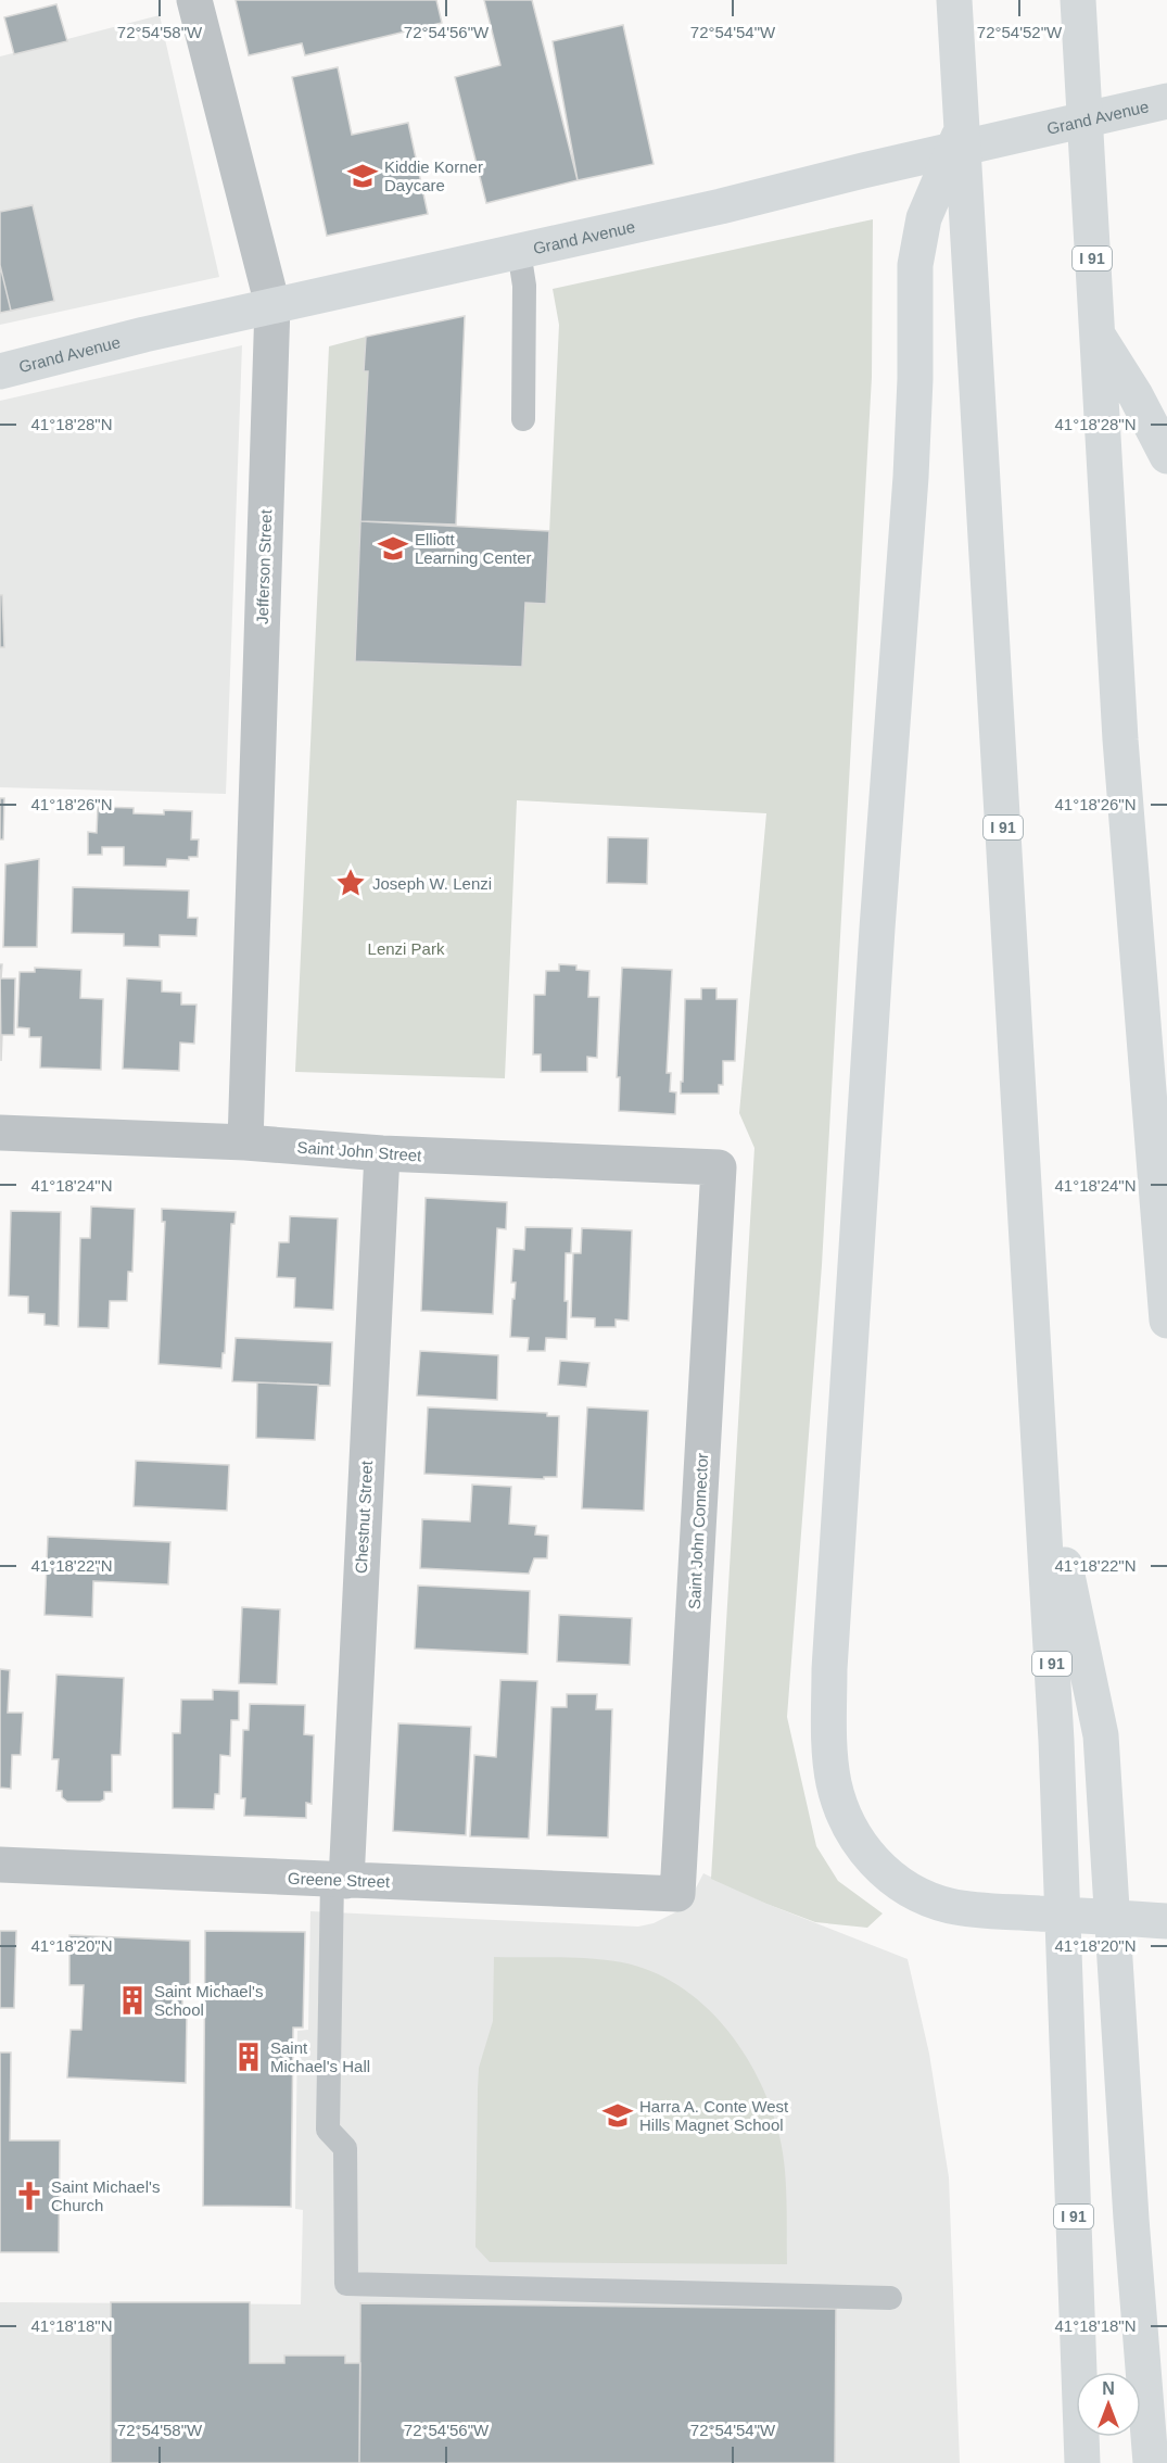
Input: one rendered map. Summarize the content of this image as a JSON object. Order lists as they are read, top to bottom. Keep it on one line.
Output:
{"streets":{"main road":["Grand Avenue","I 91"],"street":["Jefferson Street","Saint John Street","Chestnut Street","Saint John Connector","Greene Street"]},"crossings":[["Grand Avenue","Jefferson Street"],["Jefferson Street","Saint John Street"],["Saint John Street","Chestnut Street"],["Saint John Street","Saint John Connector"],["Chestnut Street","Greene Street"],["Saint John Connector","Greene Street"]],"parks":["Lenzi Park"],"places":{"school or university":["Kiddie Korner Daycare","Elliott Learning Center","Harra A. Conte West Hills Magnet School"],"place":["Joseph W. Lenzi"],"building":["Saint Michael's School","Saint Michael's Hall"],"church":["Saint Michael's Church"]},"north":"top","coordinates":["72°54'58\"W","72°54'56\"W","72°54'54\"W","72°54'52\"W","41°18'28\"N","41°18'26\"N","41°18'24\"N","41°18'22\"N","41°18'20\"N","41°18'18\"N"]}
